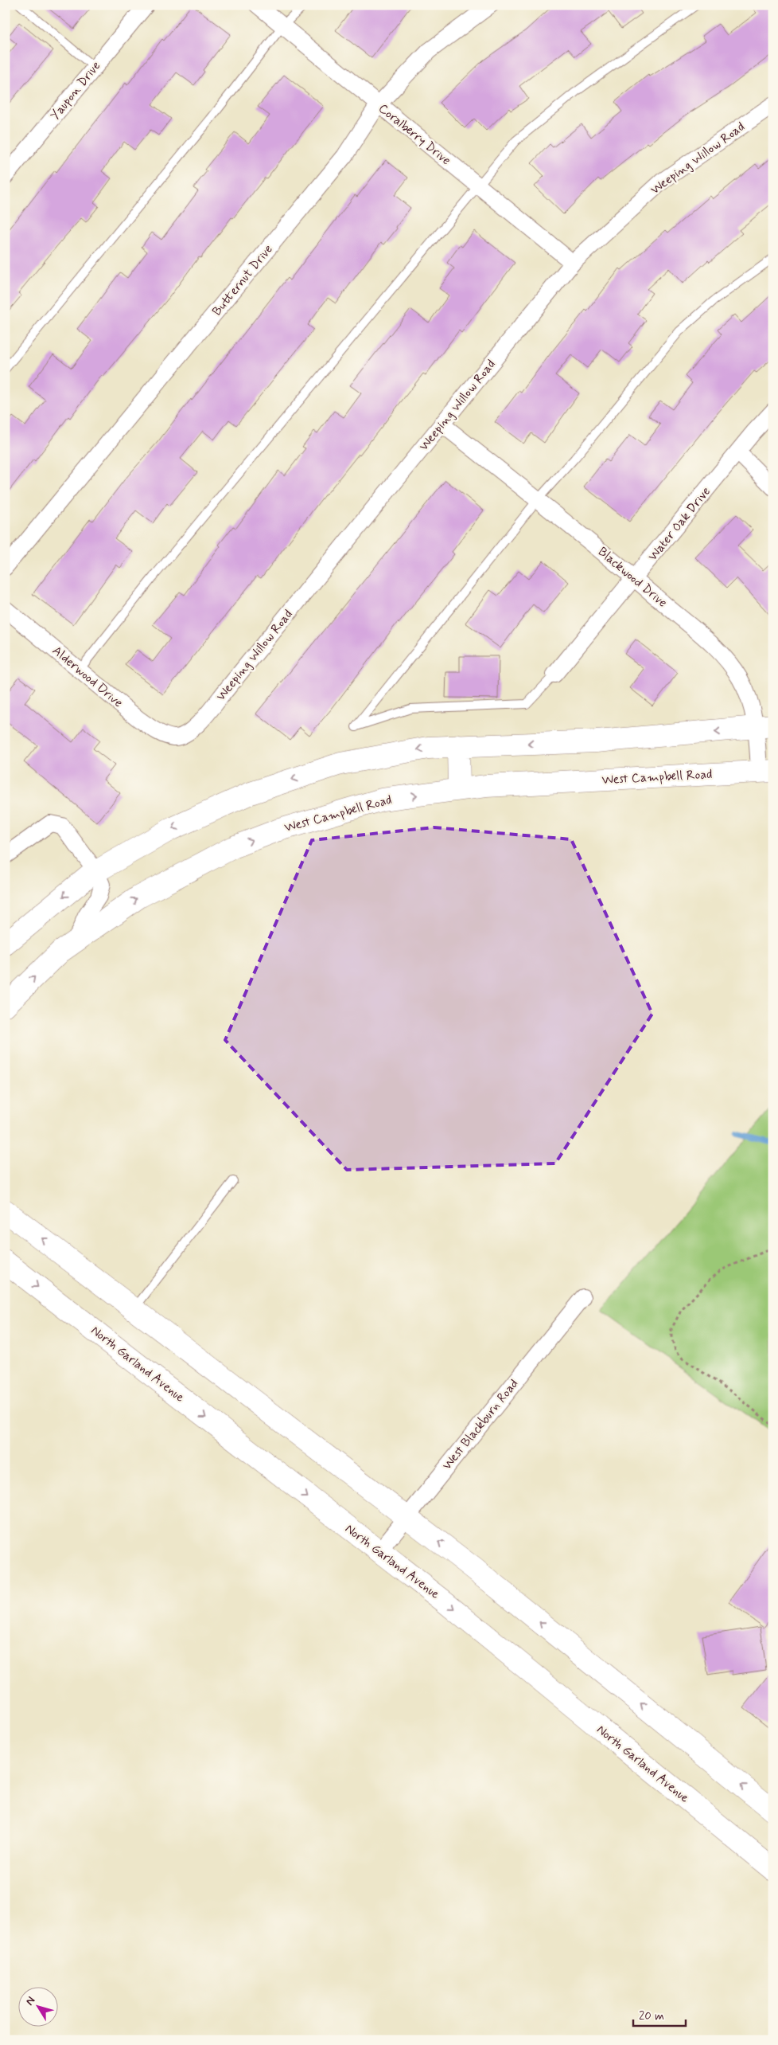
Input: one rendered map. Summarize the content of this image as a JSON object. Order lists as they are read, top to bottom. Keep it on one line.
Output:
{"streets":{"main road":["West Campbell Road","North Garland Avenue"],"street":["Yaupon Drive","Coralberry Drive","Weeping Willow Road","Butternut Drive","Water Oak Drive","Blackwood Drive","Alderwood Drive","West Blackburn Road"]},"crossings":[["Coralberry Drive","Weeping Willow Road"],["Coralberry Drive","Butternut Drive"],["Weeping Willow Road","Blackwood Drive"],["Weeping Willow Road","Alderwood Drive"],["Water Oak Drive","Blackwood Drive"],["Blackwood Drive","West Campbell Road"],["North Garland Avenue","West Blackburn Road"]],"scale_bar":"20 m","north":"top left"}
